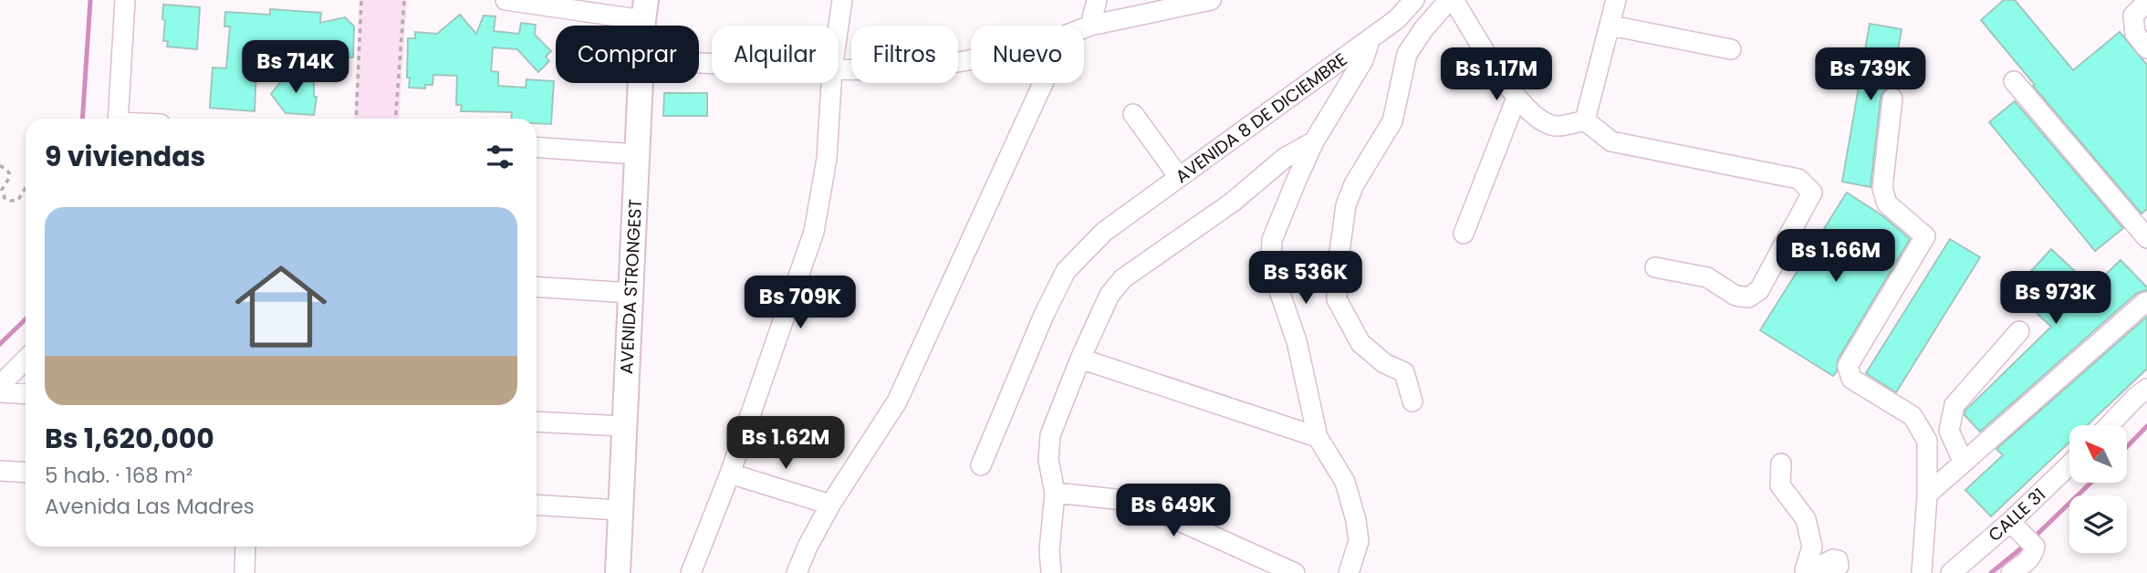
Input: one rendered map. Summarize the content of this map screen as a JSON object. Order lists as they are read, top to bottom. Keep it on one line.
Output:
{"streets":{"main road":["AVENIDA STRONGEST"],"street":["AVENIDA 8 DE DICIEMBRE","CALLE 31"]},"north":"top left","page":{"chip":["Comprar","Alquilar","Filtros","Nuevo"],"price":["Bs 714K","Bs 1.17M","Bs 739K","Bs 1.66M","Bs 536K","Bs 973K","Bs 709K","Bs 1.62M","Bs 649K"],"heading":"9 viviendas","list":[{"name":"Bs 1,620,000","note":"5 hab. · 168 m² · Avenida Las Madres"}]}}
